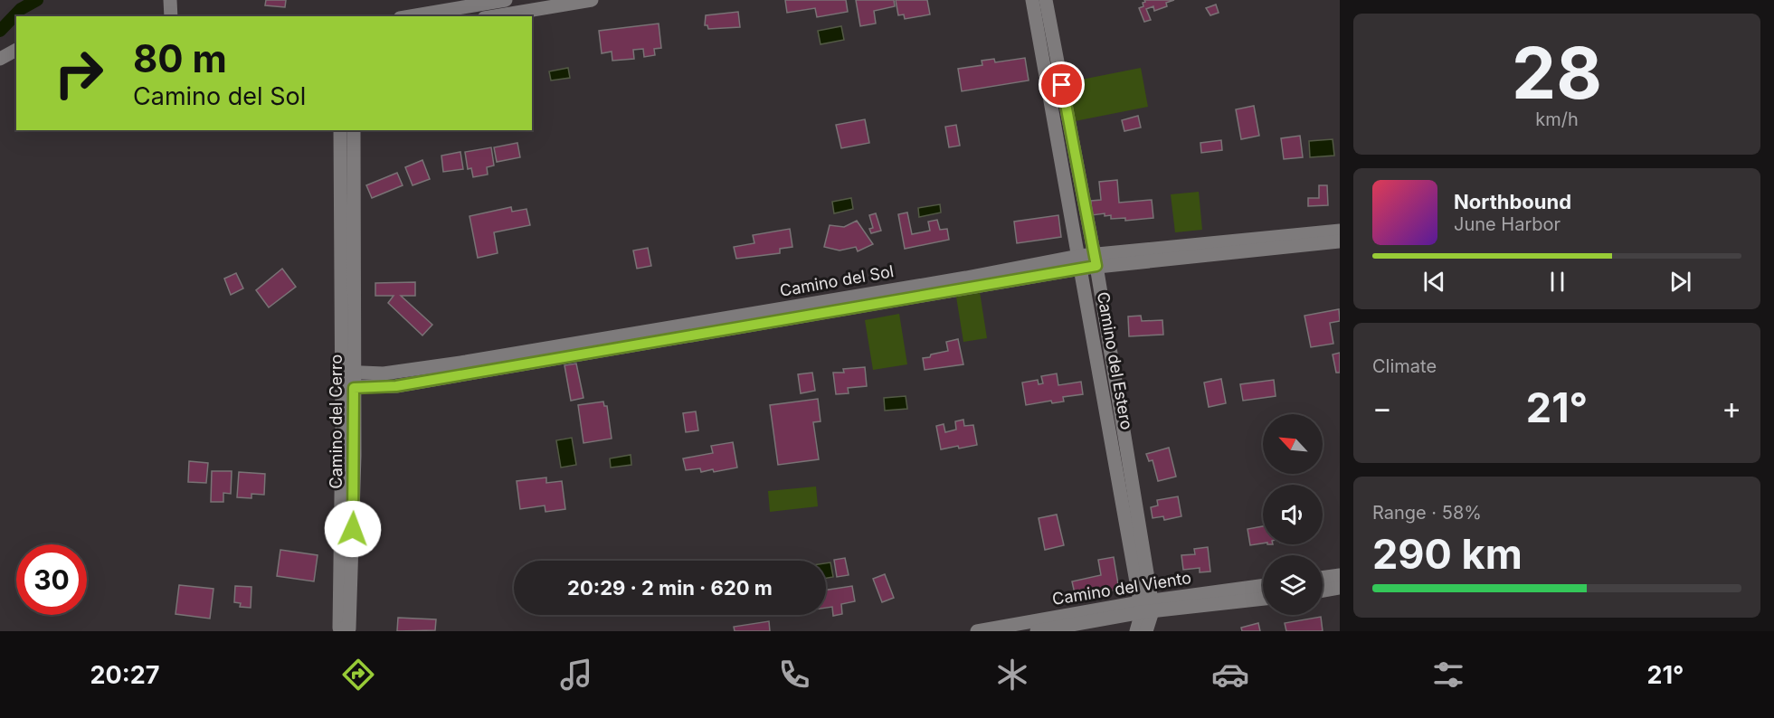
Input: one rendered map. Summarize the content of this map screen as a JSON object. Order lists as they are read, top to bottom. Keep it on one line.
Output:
{"streets":{"street":["Camino del Sol","Camino del Estero","Camino del Cerro","Camino del Viento"]},"crossings":[["Camino del Sol","Camino del Estero"],["Camino del Sol","Camino del Cerro"],["Camino del Estero","Camino del Viento"]],"north":"top left","page":{"tile":[["28","km/h"],"Climate",["Range · 58%","290 km"]],"turn":["80 m","Camino del Sol"],"song":["Northbound","June Harbor"],"heat":["−","21°","+"],"limit":"30","trip":"20:29 · 2 min · 620 m","tabs":["20:27","21°"]}}
